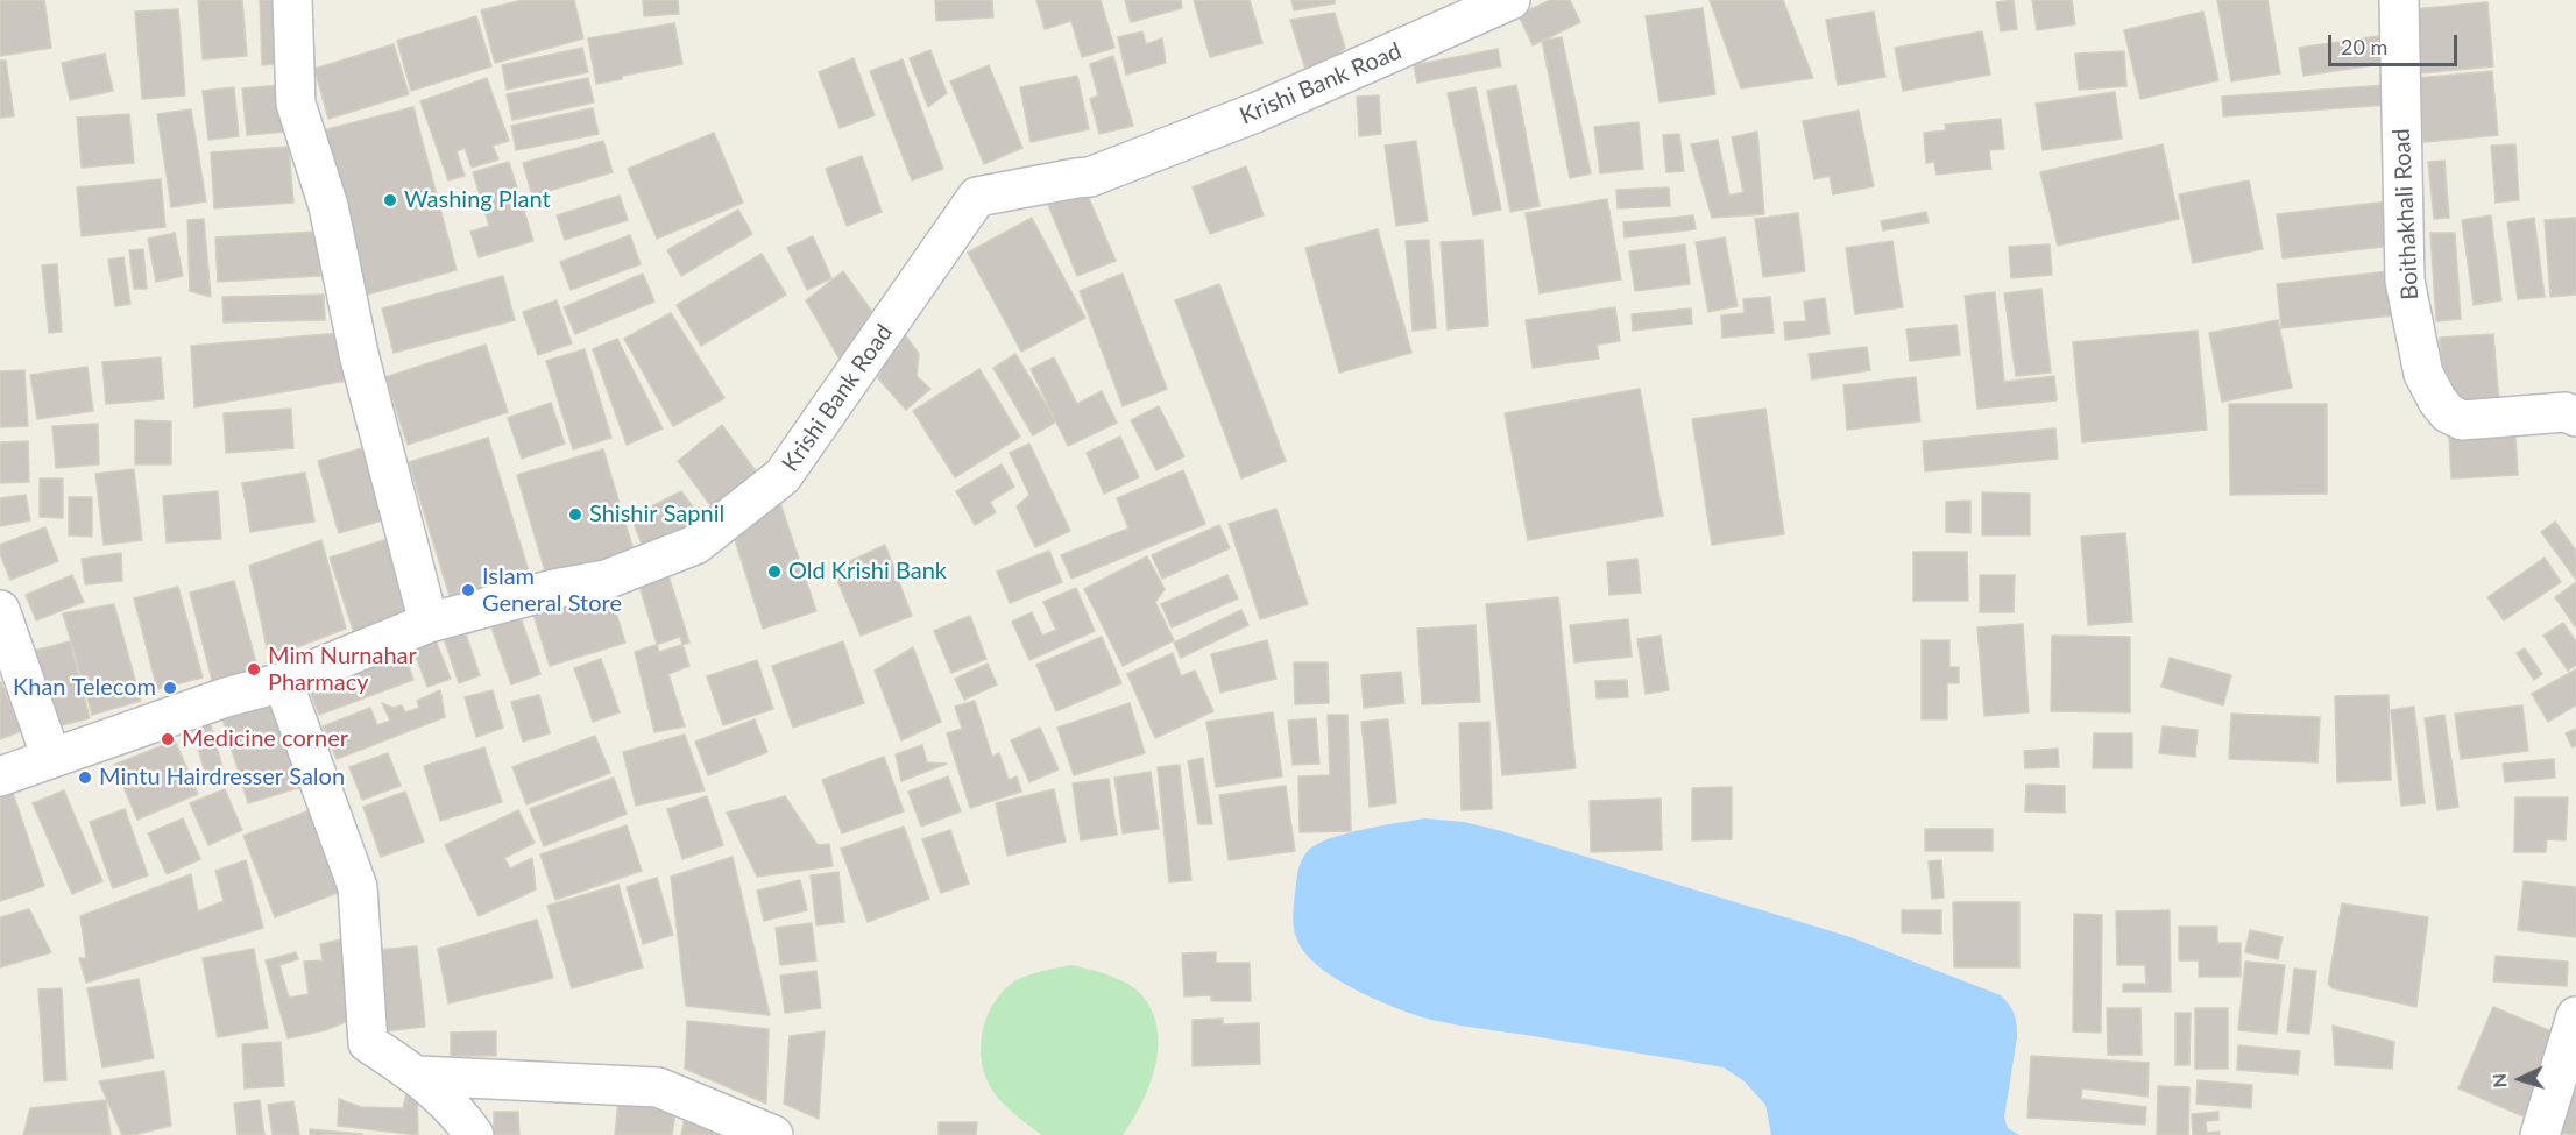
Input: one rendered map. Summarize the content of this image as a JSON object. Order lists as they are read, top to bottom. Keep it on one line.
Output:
{"streets":{"street":["Krishi Bank Road","Boithakhali Road"]},"places":["Washing Plant","Shishir Sapnil","Old Krishi Bank","Islam General Store","Mim Nurnahar Pharmacy","Khan Telecom","Medicine corner","Mintu Hairdresser Salon"],"scale_bar":"20 m","north":"left"}
